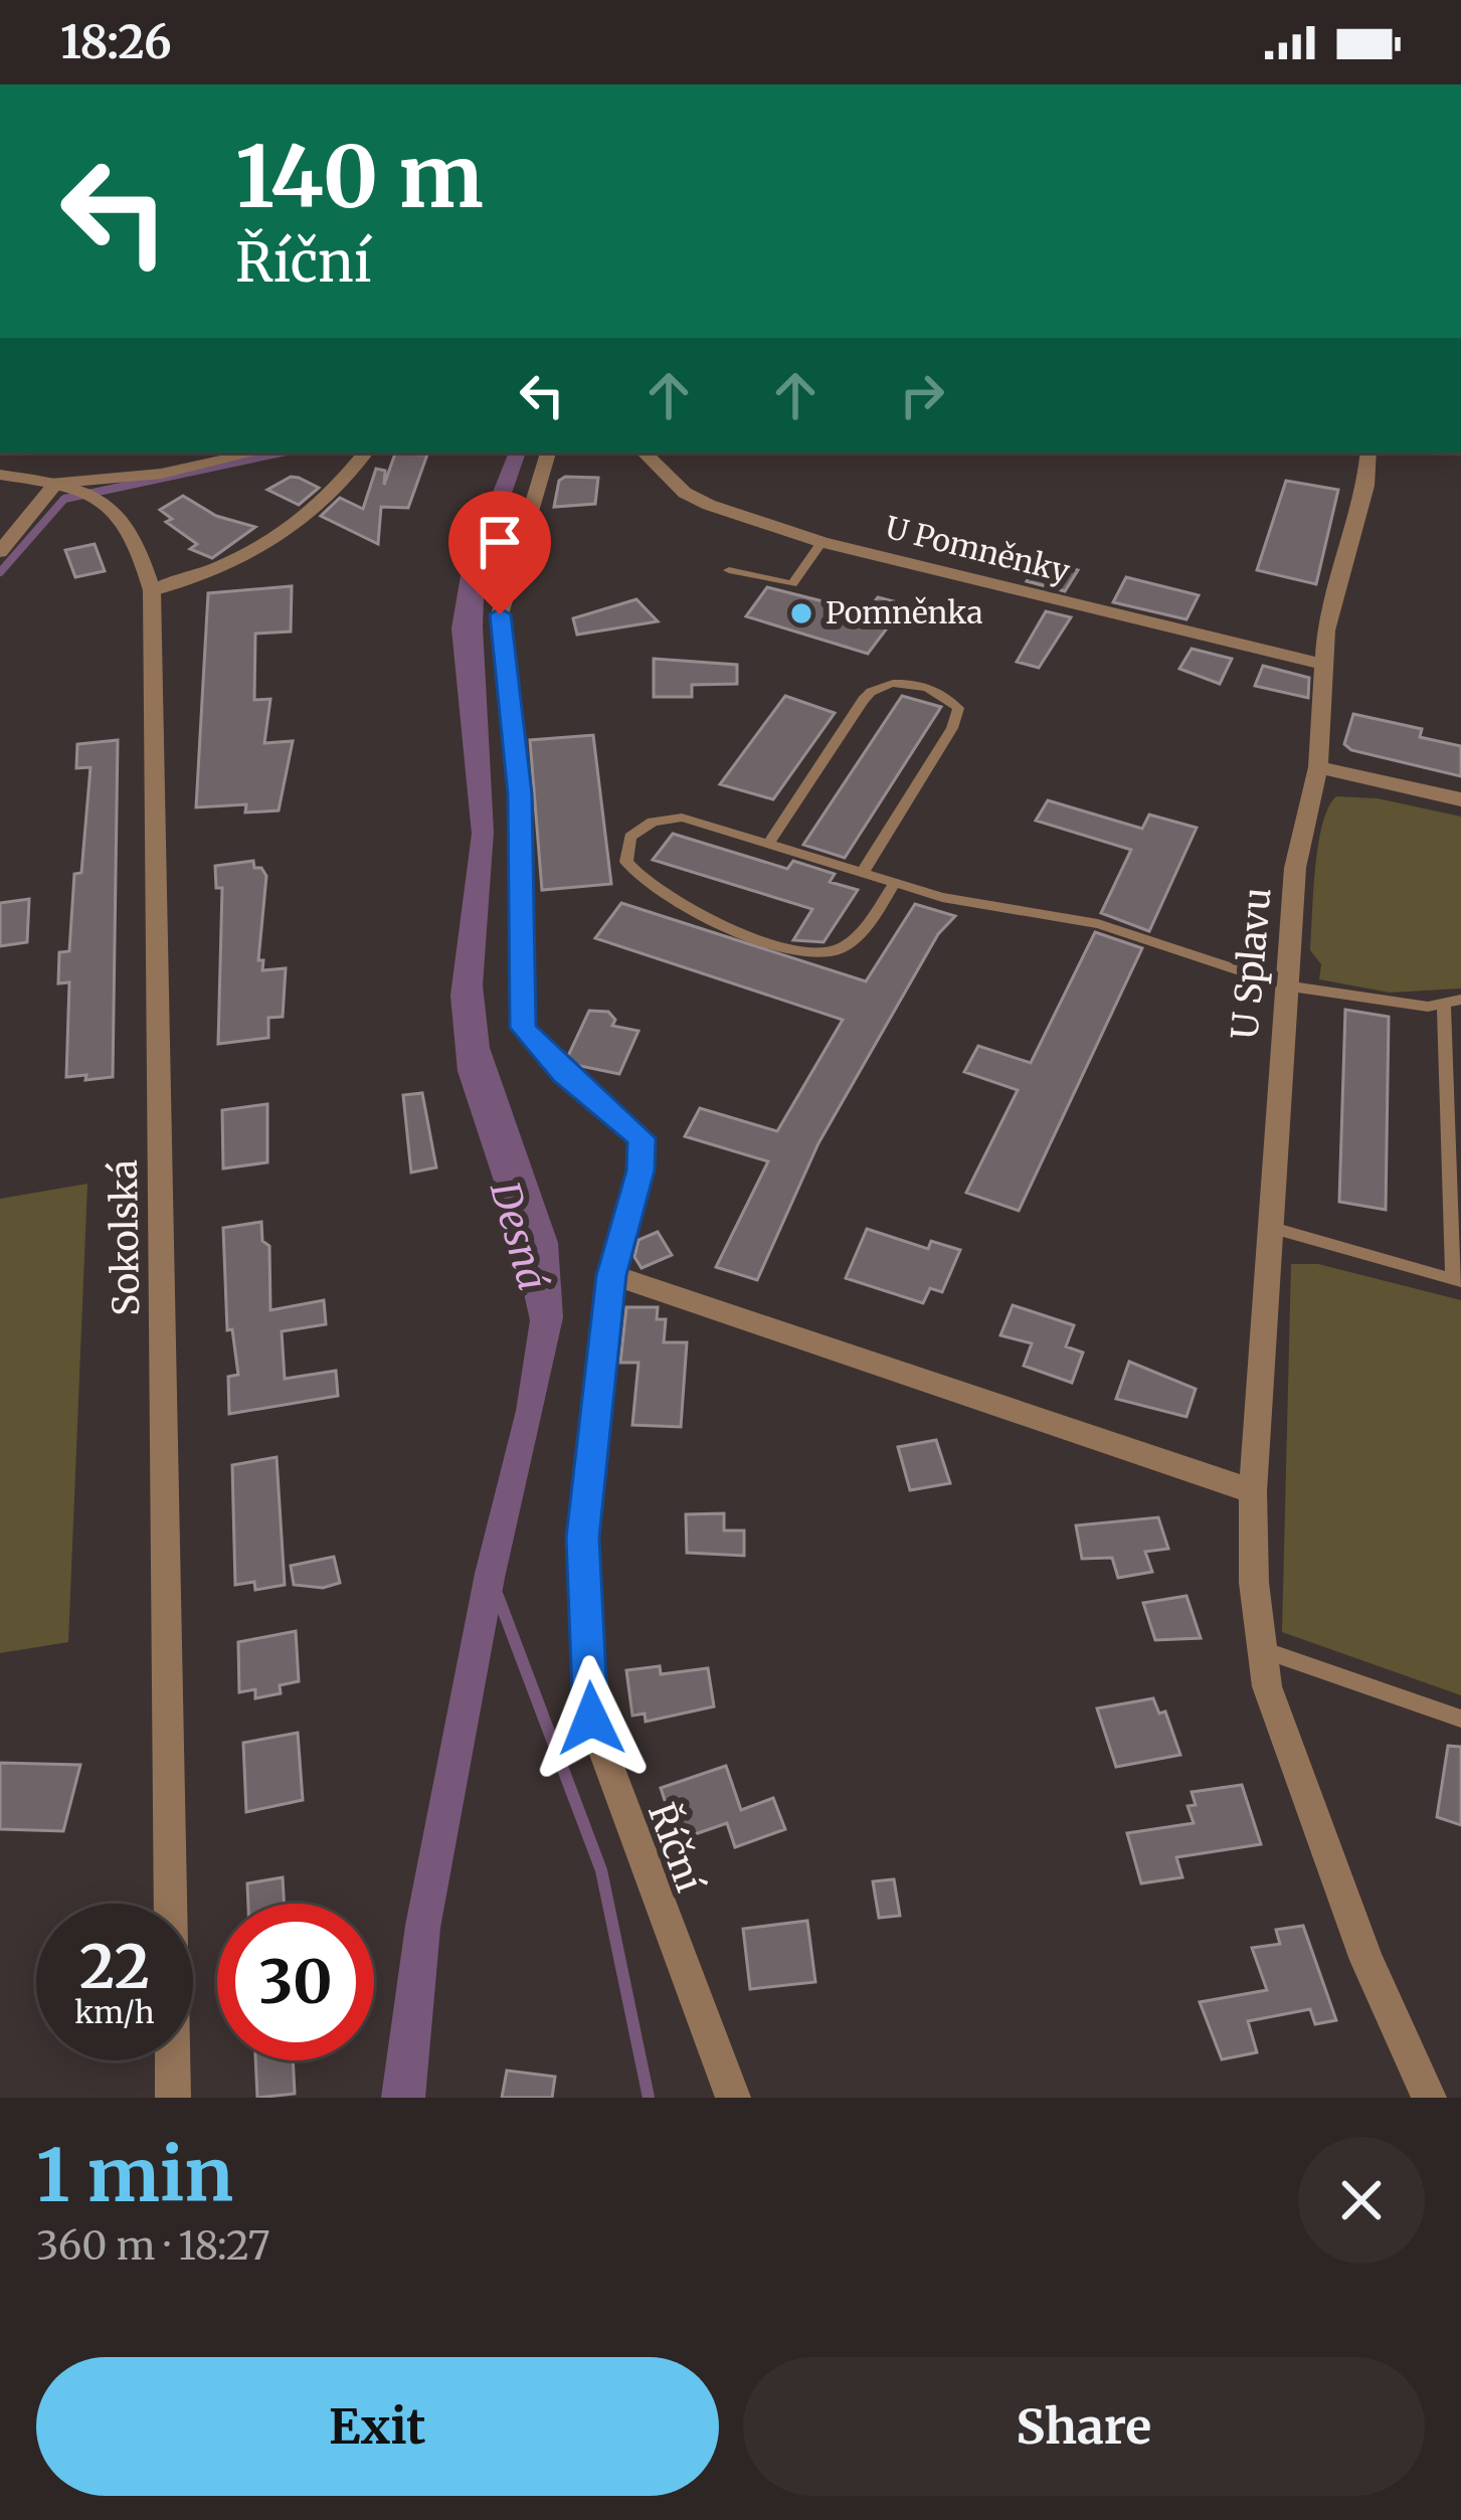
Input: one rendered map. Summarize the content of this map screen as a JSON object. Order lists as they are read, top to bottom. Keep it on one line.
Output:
{"streets":{"street":["U Pomněnky","U Splavu","Sokolská","Říční"]},"crossings":[["U Pomněnky","U Splavu"]],"water":["Desná"],"places":["Pomněnka"],"page":{"status":"18:26","turn":["140 m","Říční"],"speed":"22 km/h","limit":"30","heading":["1 min","360 m · 18:27"],"buttons":["Exit","Share"]}}
